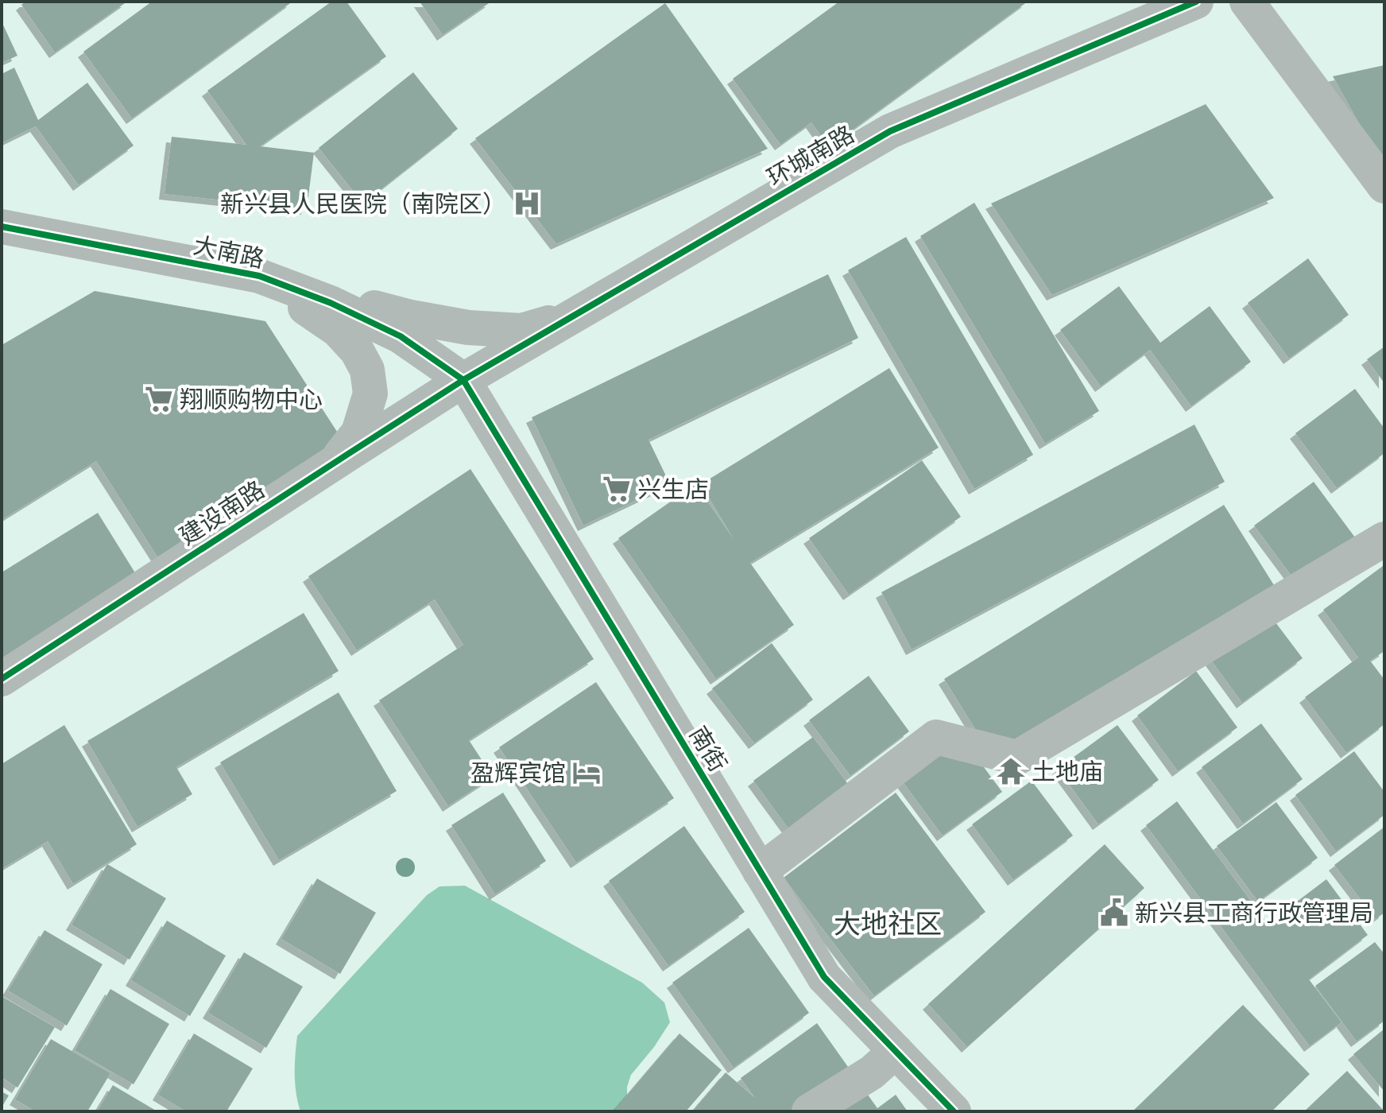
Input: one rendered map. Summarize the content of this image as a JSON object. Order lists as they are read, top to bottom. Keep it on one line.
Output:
{"streets":{"street":["环城南路","大南路","建设南路","南街"]},"crossings":[["环城南路","大南路"],["环城南路","建设南路"],["环城南路","南街"],["大南路","建设南路"],["大南路","南街"],["建设南路","南街"]],"districts":["大地社区"],"places":{"hospital":["新兴县人民医院（南院区）"],"supermarket":["翔顺购物中心","兴生店"],"temple":["土地庙"],"hotel":["盈辉宾馆"],"public building":["新兴县工商行政管理局"]}}
